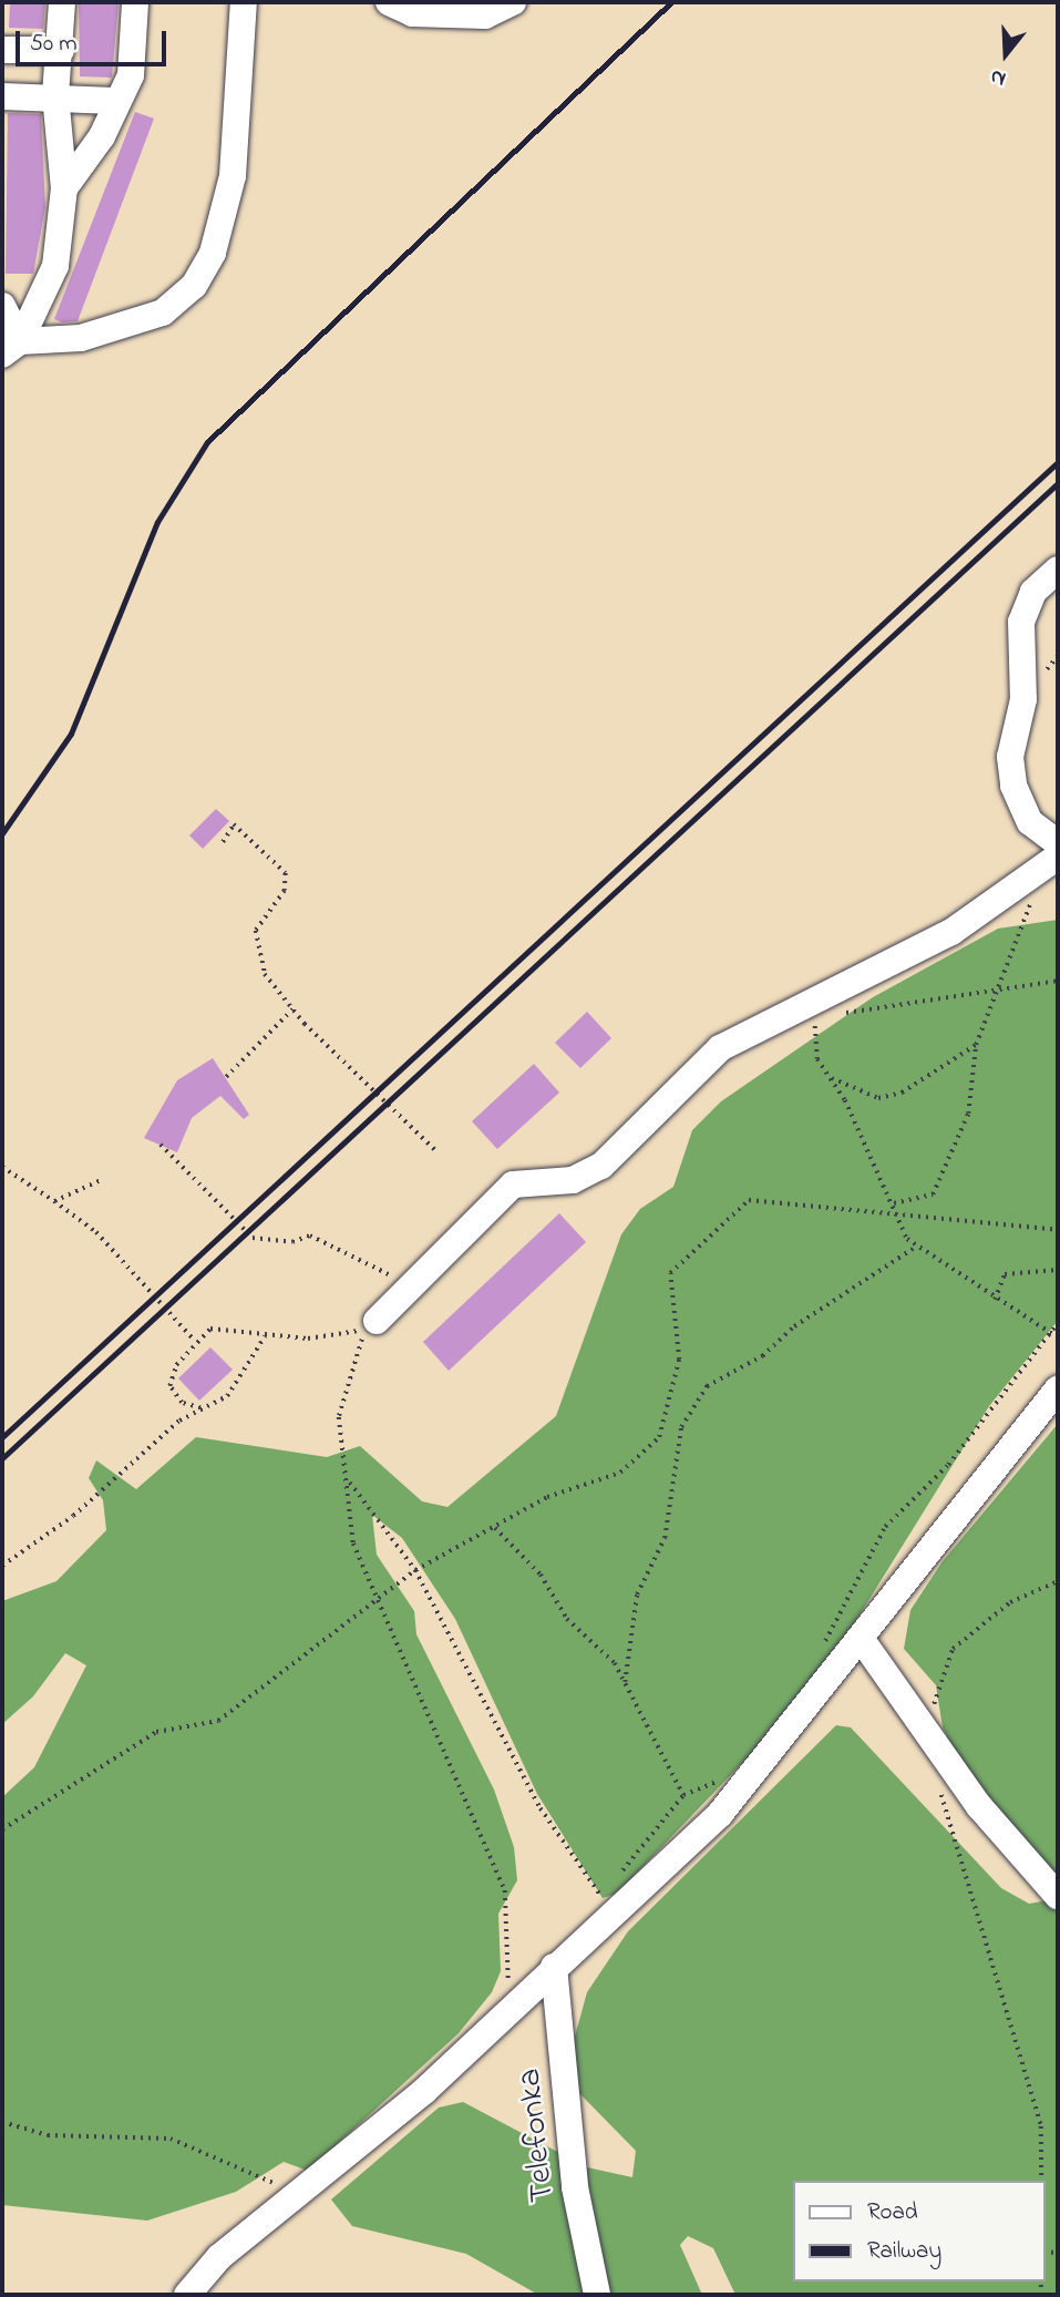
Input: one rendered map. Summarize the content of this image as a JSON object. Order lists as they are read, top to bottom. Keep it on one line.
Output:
{"streets":{"street":["Telefonka"]},"legend":["Road","Railway"],"scale_bar":"50 m","north":"bottom"}
